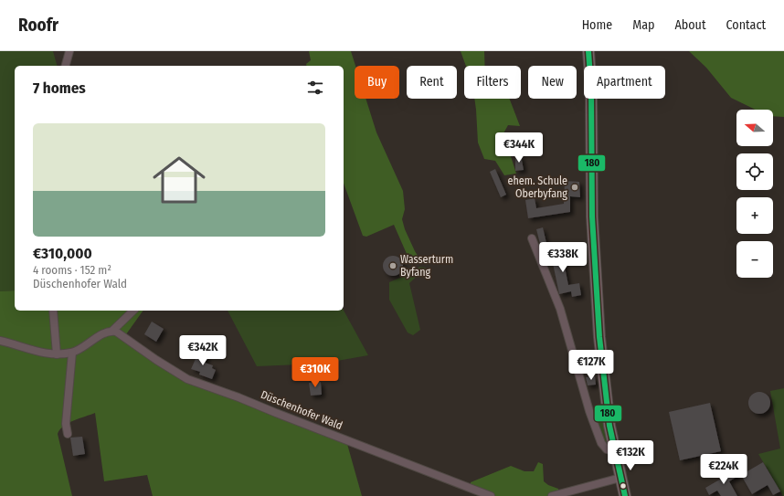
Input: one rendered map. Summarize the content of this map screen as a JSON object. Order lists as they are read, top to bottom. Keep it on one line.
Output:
{"streets":{"street":["Düschenhofer Wald"]},"places":["ehem. Schule Oberbyfang","Wasserturm Byfang"],"lines":["transit line 180"],"north":"left","page":{"header":"Roofr","nav":["Home","Map","About","Contact"],"chip":["Buy","Rent","Filters","New","Apartment"],"heading":"7 homes","map_buttons":["+","−"],"list":[{"name":"€310,000","note":"4 rooms · 152 m² · Düschenhofer Wald"}],"price":["€344K","€338K","€342K","€127K","€310K","€132K","€224K"]}}
